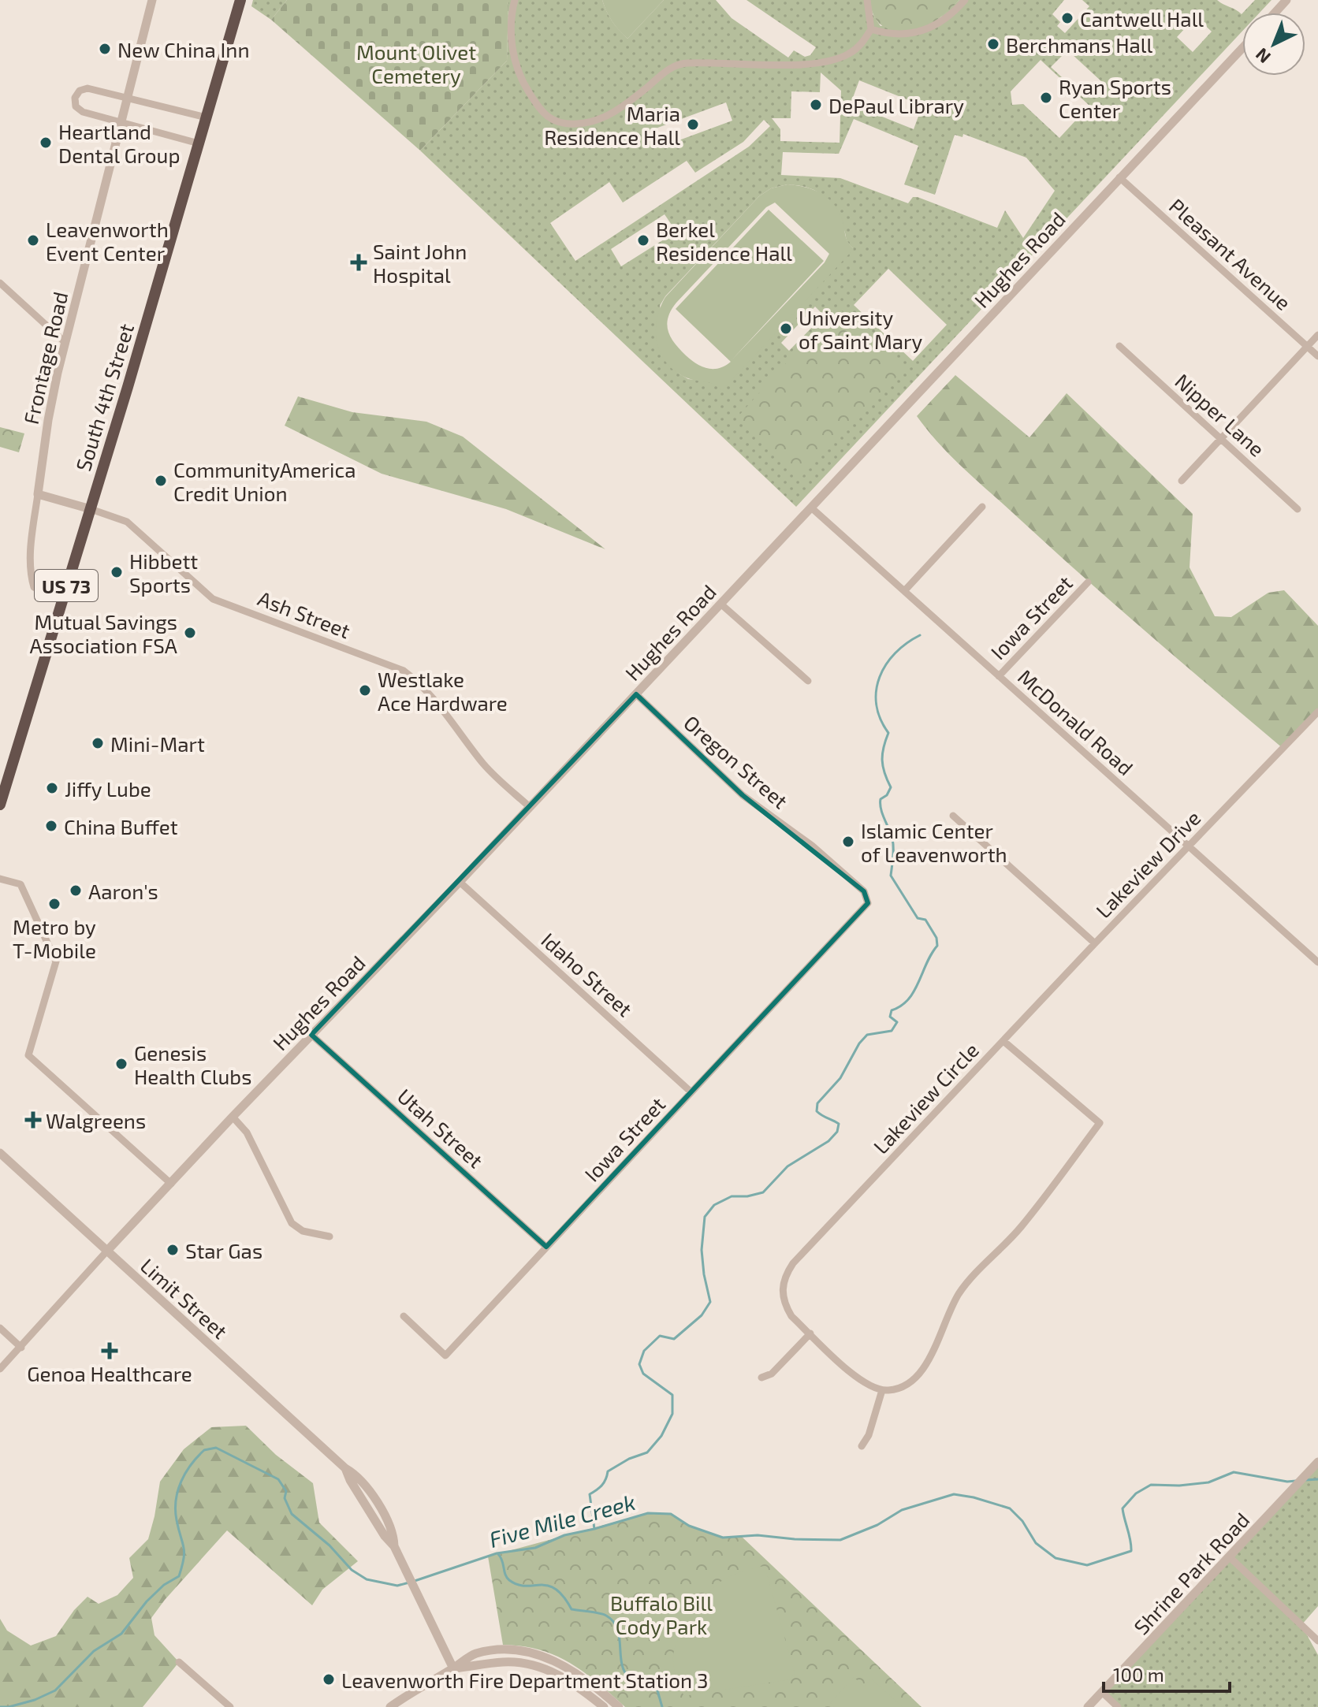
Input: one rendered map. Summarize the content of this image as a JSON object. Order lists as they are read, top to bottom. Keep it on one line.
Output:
{"streets":{"highway":["South 4th Street","US 73"],"street":["Pleasant Avenue","Hughes Road","Frontage Road","Nipper Lane","Ash Street","Iowa Street","McDonald Road","Oregon Street","Lakeview Drive","Idaho Street","Lakeview Circle","Utah Street","Limit Street","Shrine Park Road"]},"crossings":[["Pleasant Avenue","Hughes Road"],["Hughes Road","Ash Street"],["Hughes Road","McDonald Road"],["Hughes Road","Oregon Street"],["Hughes Road","Idaho Street"],["Hughes Road","Utah Street"],["Hughes Road","Limit Street"],["Frontage Road","South 4th Street"],["Frontage Road","Ash Street"],["South 4th Street","Ash Street"],["Iowa Street","McDonald Road"],["Iowa Street","Oregon Street"],["Iowa Street","Idaho Street"],["Iowa Street","Utah Street"],["McDonald Road","Lakeview Drive"],["Lakeview Drive","Lakeview Circle"]],"water":["Five Mile Creek"],"parks":["Mount Olivet Cemetery","Buffalo Bill Cody Park"],"places":{"other":["Cantwell Hall","Berchmans Hall","New China Inn","Ryan Sports Center","DePaul Library","Maria Residence Hall","Heartland Dental Group","Leavenworth Event Center","Berkel Residence Hall","University of Saint Mary","CommunityAmerica Credit Union","Hibbett Sports","Mutual Savings Association FSA","Westlake Ace Hardware","Mini-Mart","Jiffy Lube","China Buffet","Islamic Center of Leavenworth","Aaron's","Metro by T-Mobile","Genesis Health Clubs","Star Gas","Leavenworth Fire Department Station 3"],"health":["Saint John Hospital","Walgreens","Genoa Healthcare"]},"scale_bar":"100 m","north":"bottom left"}
